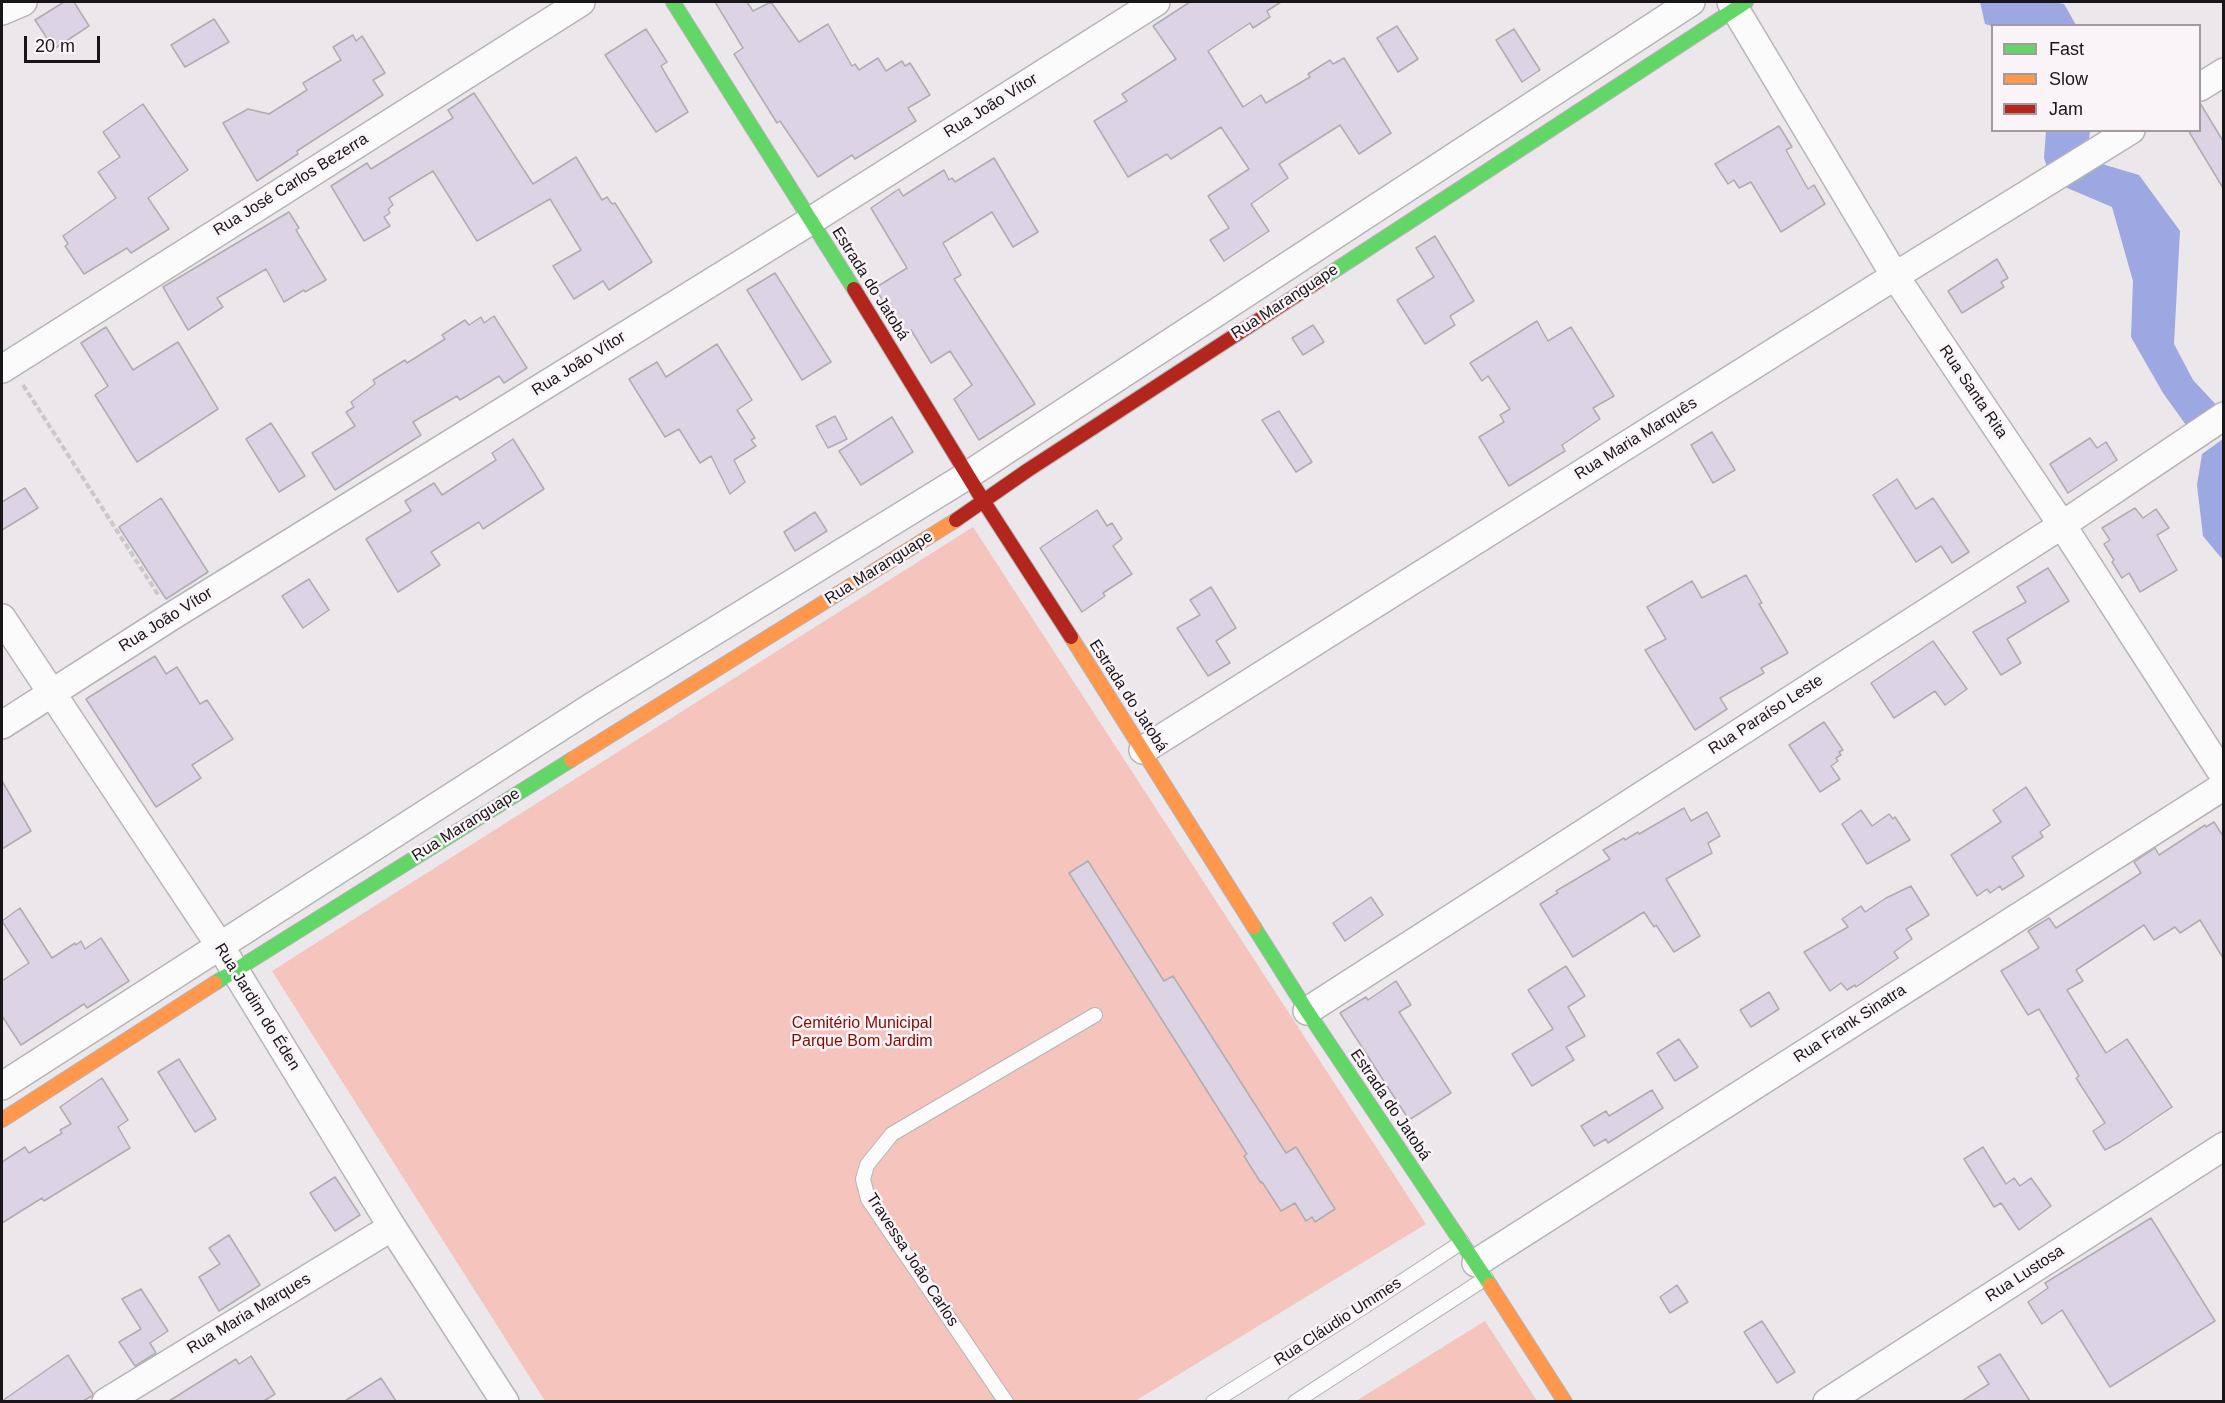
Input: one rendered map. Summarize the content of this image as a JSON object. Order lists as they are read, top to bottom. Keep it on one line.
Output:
{"streets":{"street":["Rua João Vítor","Rua José Carlos Bezerra","Estrada do Jatobá","Rua Maranguape","Rua Santa Rita","Rua Maria Marquês","Rua Paraíso Leste","Rua Jardim do Éden","Rua Frank Sinatra","Rua Lustosa","Rua Maria Marques"],"lane":["Travessa João Carlos","Rua Cláudio Ummes"]},"crossings":[["Rua João Vítor","Estrada do Jatobá"],["Rua João Vítor","Rua Jardim do Éden"],["Estrada do Jatobá","Rua Maranguape"],["Estrada do Jatobá","Rua Maria Marquês"],["Estrada do Jatobá","Rua Paraíso Leste"],["Estrada do Jatobá","Rua Frank Sinatra"],["Estrada do Jatobá","Rua Cláudio Ummes"],["Rua Maranguape","Rua Santa Rita"],["Rua Maranguape","Rua Jardim do Éden"],["Rua Santa Rita","Rua Maria Marquês"],["Rua Santa Rita","Rua Paraíso Leste"],["Rua Jardim do Éden","Rua Maria Marques"],["Rua Frank Sinatra","Rua Cláudio Ummes"]],"parks":["Cemitério Municipal Parque Bom Jardim"],"legend":["Fast","Slow","Jam"],"scale_bar":"20 m"}
